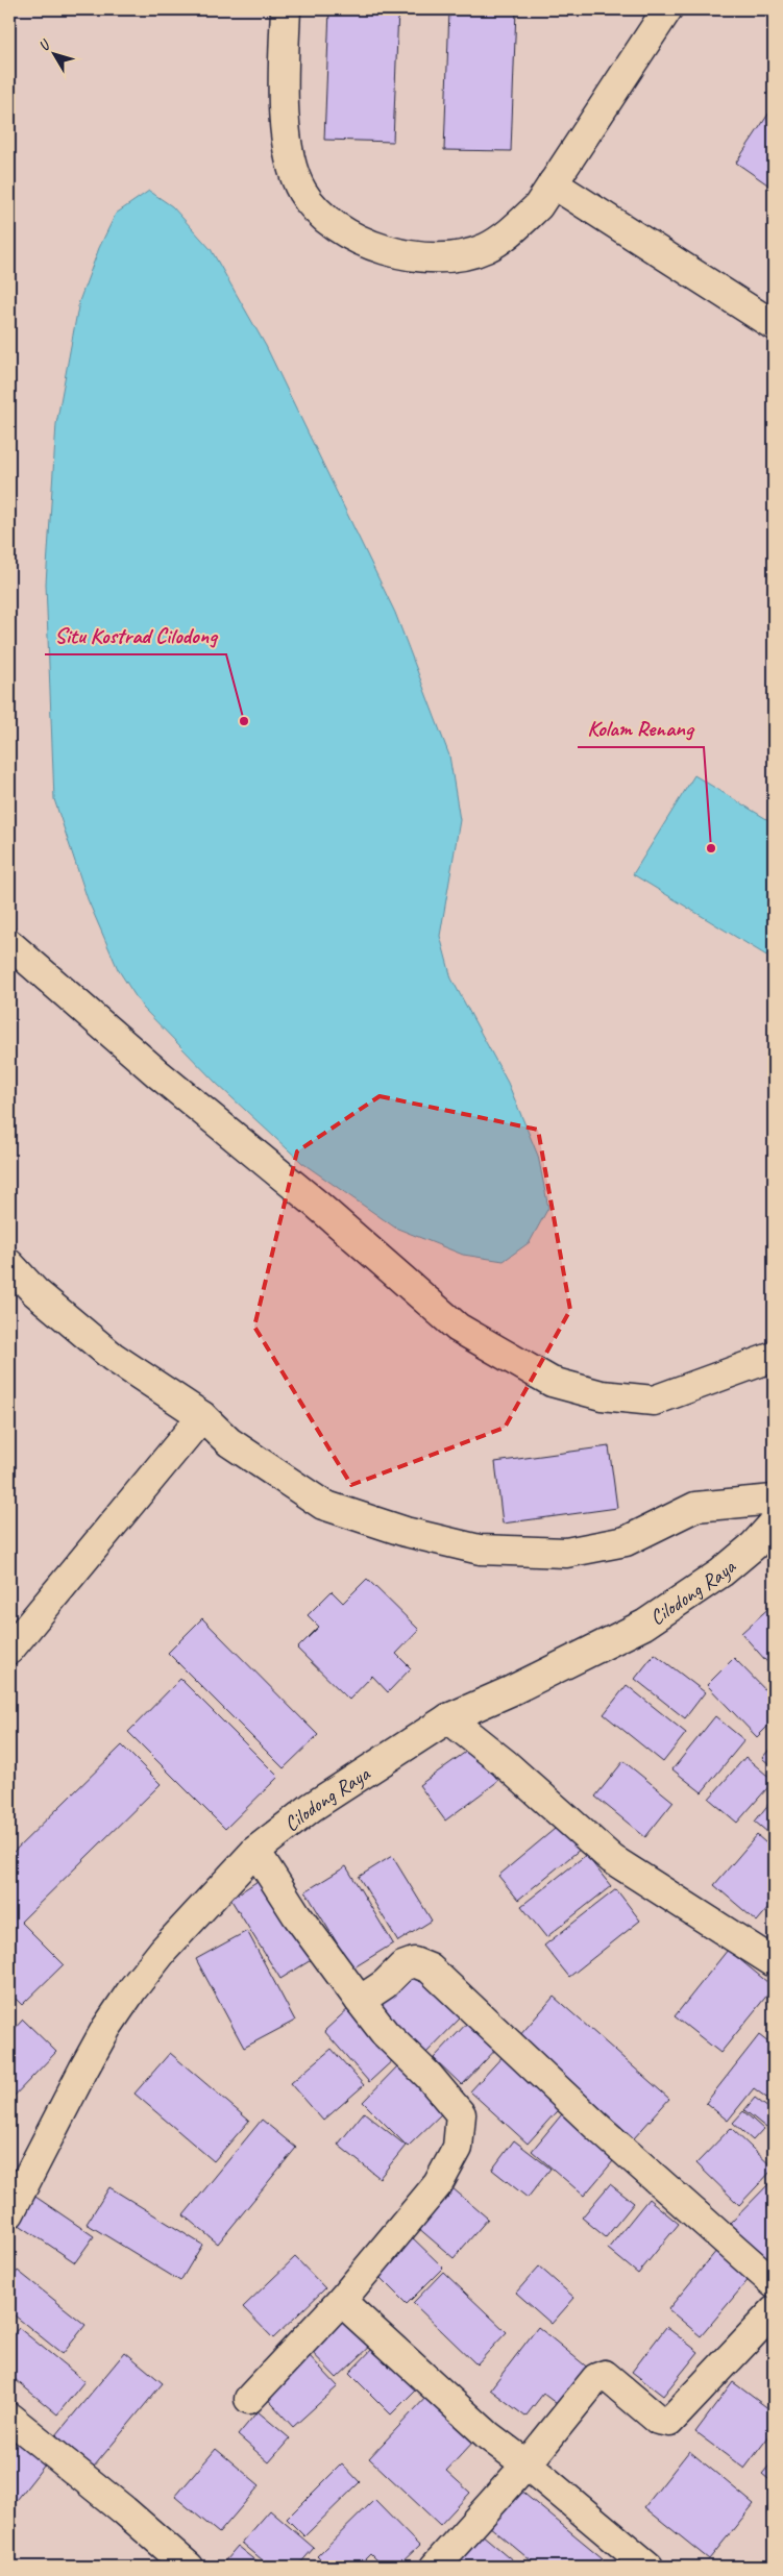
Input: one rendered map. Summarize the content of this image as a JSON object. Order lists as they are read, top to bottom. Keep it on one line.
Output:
{"streets":{"street":["Cilodong Raya"]},"places":["Situ Kostrad Cilodong","Kolam Renang"],"north":"top left"}
